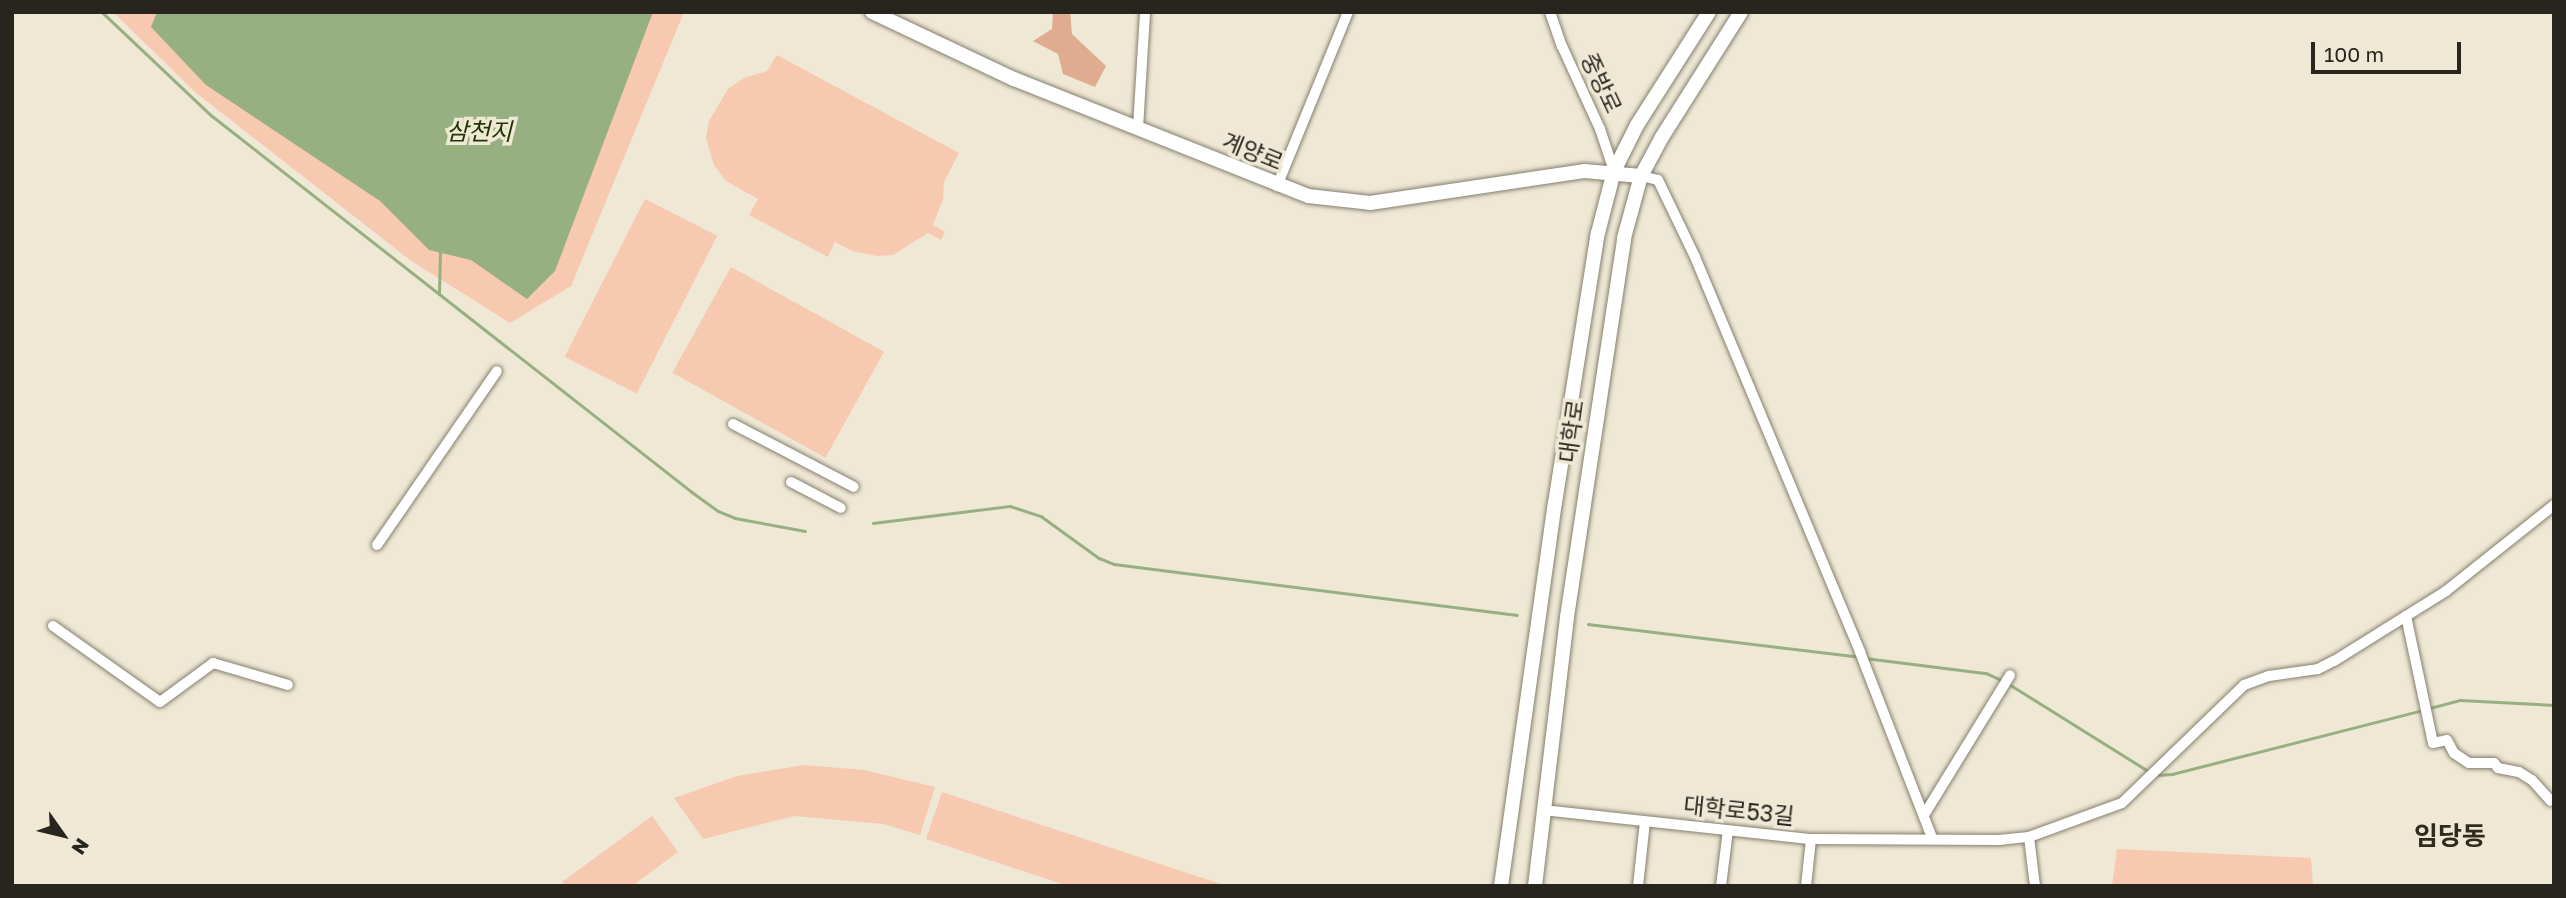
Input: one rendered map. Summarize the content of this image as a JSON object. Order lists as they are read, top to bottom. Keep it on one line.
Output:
{"streets":{"main road":["계양로","대학로"],"street":["중방로","대학로53길"]},"crossings":[["중방로","계양로"],["계양로","대학로"],["대학로","대학로53길"]],"districts":["임당동"],"water":["삼천지"],"scale_bar":"100 m","north":"bottom right"}
